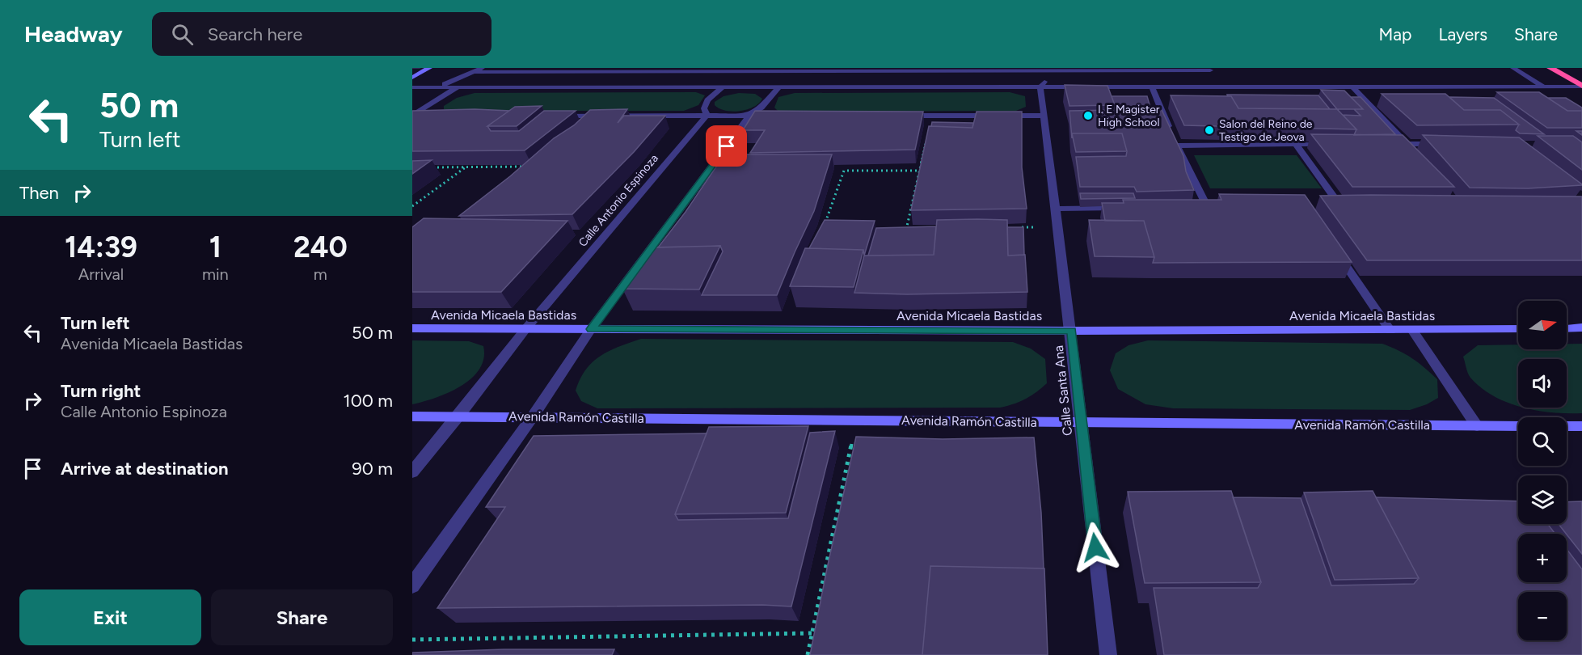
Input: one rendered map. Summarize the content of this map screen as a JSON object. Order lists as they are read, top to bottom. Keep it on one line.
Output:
{"streets":{"main road":["Avenida Micaela Bastidas","Avenida Ramón Castilla"],"street":["Calle Antonio Espinoza","Calle Santa Ana"]},"crossings":[["Calle Antonio Espinoza","Avenida Micaela Bastidas"],["Calle Antonio Espinoza","Avenida Ramón Castilla"],["Avenida Micaela Bastidas","Calle Santa Ana"],["Calle Santa Ana","Avenida Ramón Castilla"]],"places":["I. E Magister High School","Salon del Reino de Testigo de Jeova"],"north":"right","page":{"header":"Headway","search":"Search here","nav":["Map","Layers","Share"],"turn":["50 m","Turn left"],"then":"Then","eta":["14:39","Arrival","1","min","240","m"],"list":[{"name":"Turn left","note":"Avenida Micaela Bastidas","value":"50 m"},{"name":"Turn right","note":"Calle Antonio Espinoza","value":"100 m"},{"name":"Arrive at destination","value":"90 m"}],"map_buttons":["+","−"],"buttons":["Exit","Share"]}}
